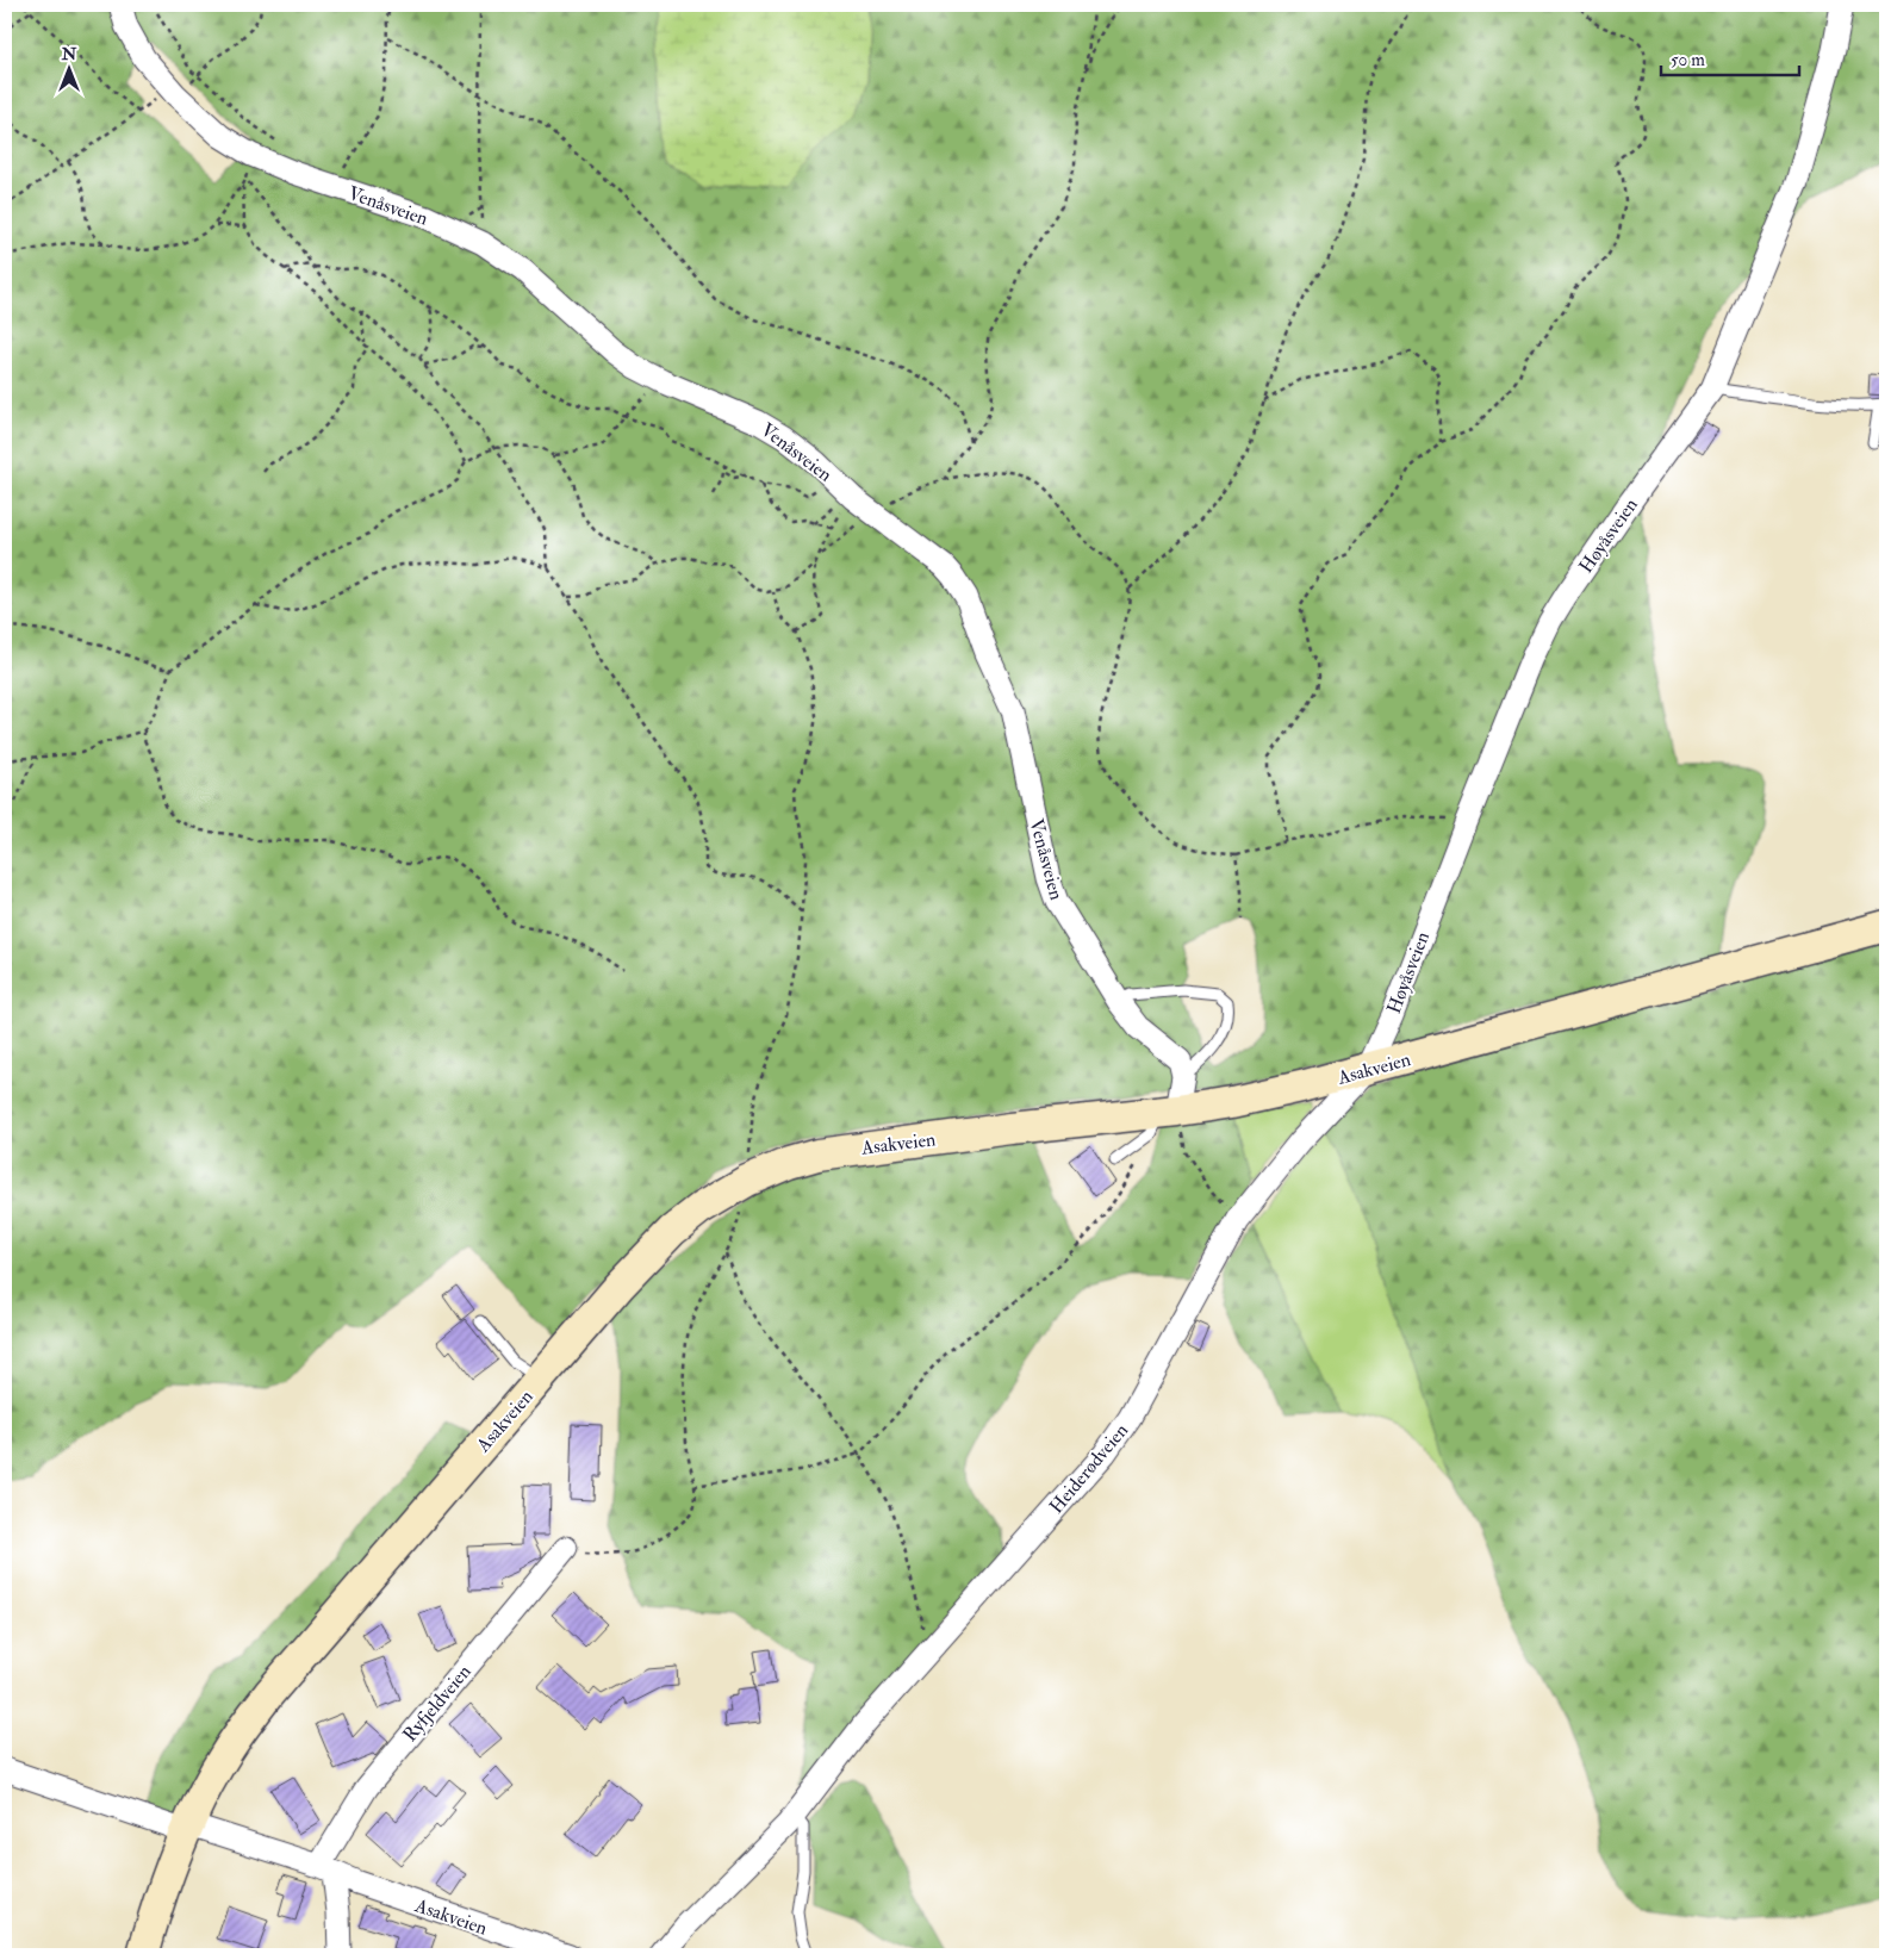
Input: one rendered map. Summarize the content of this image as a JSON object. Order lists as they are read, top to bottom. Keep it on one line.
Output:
{"streets":{"main road":["Asakveien"],"street":["Venåsveien","Høyåsveien","Heiderødveien","Ryfjeldveien"]},"crossings":[["Høyåsveien","Asakveien"],["Høyåsveien","Heiderødveien"],["Asakveien","Heiderødveien"],["Asakveien","Ryfjeldveien"]],"scale_bar":"50 m","north":"top"}
